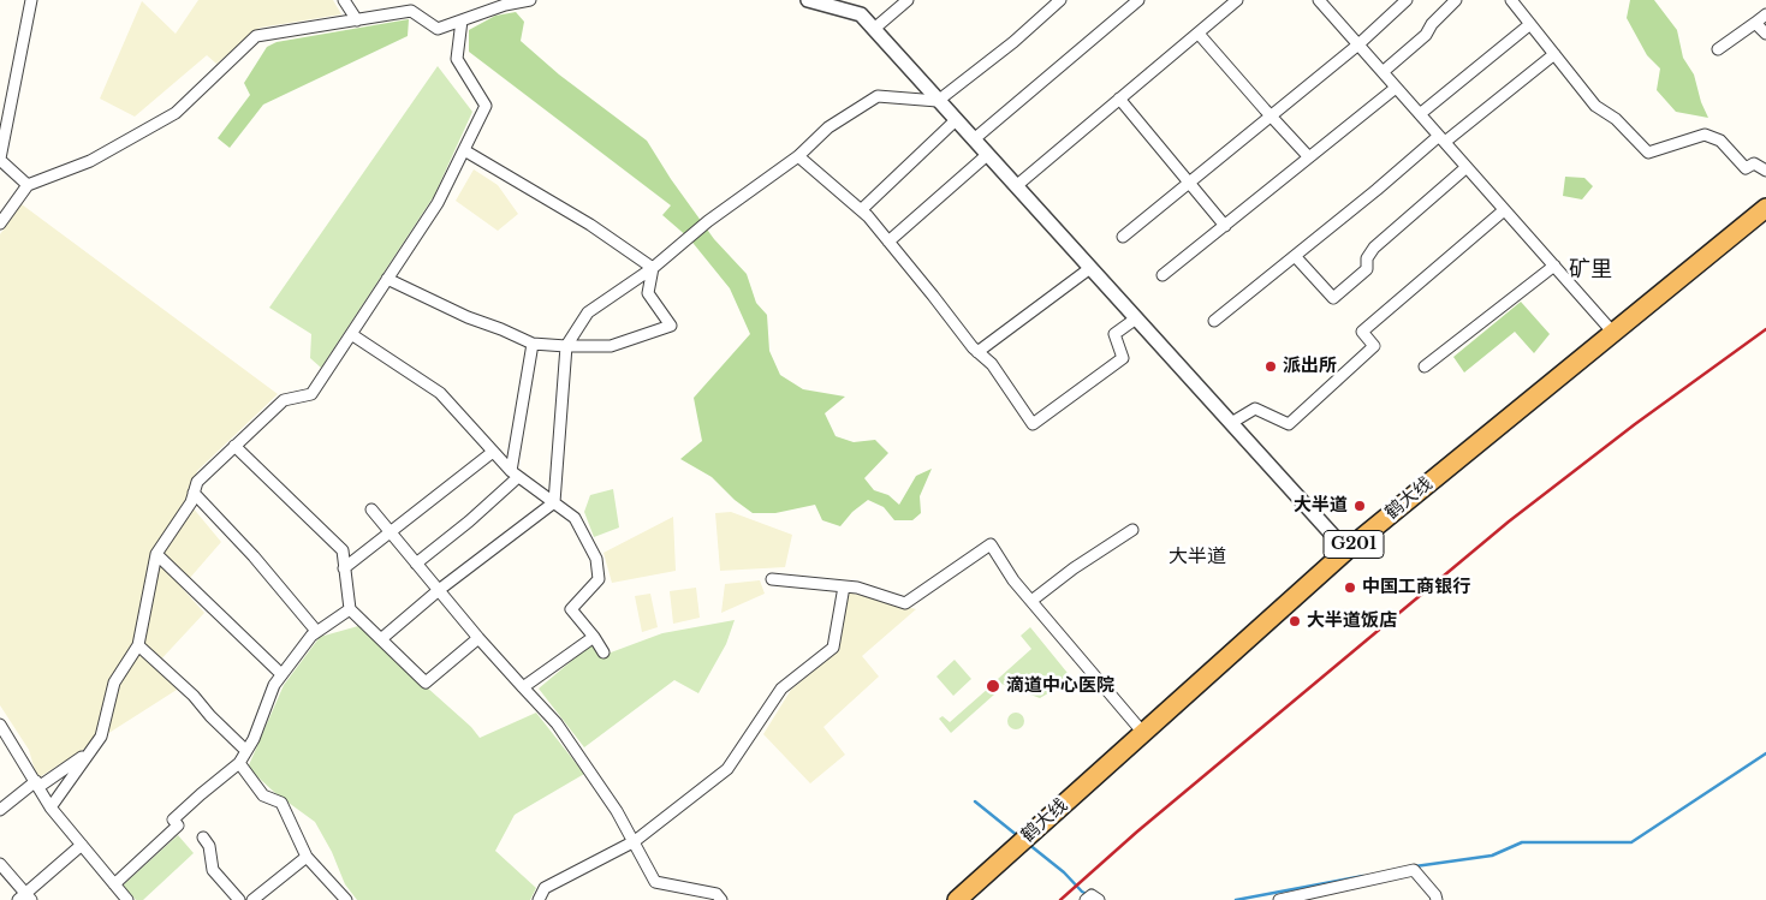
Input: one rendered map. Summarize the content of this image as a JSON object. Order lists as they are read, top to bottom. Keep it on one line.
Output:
{"streets":{"highway":["鹤大线","G201"]},"districts":["矿里","大半道"],"places":["派出所","大半道","中国工商银行","大半道饭店","滴道中心医院"]}
